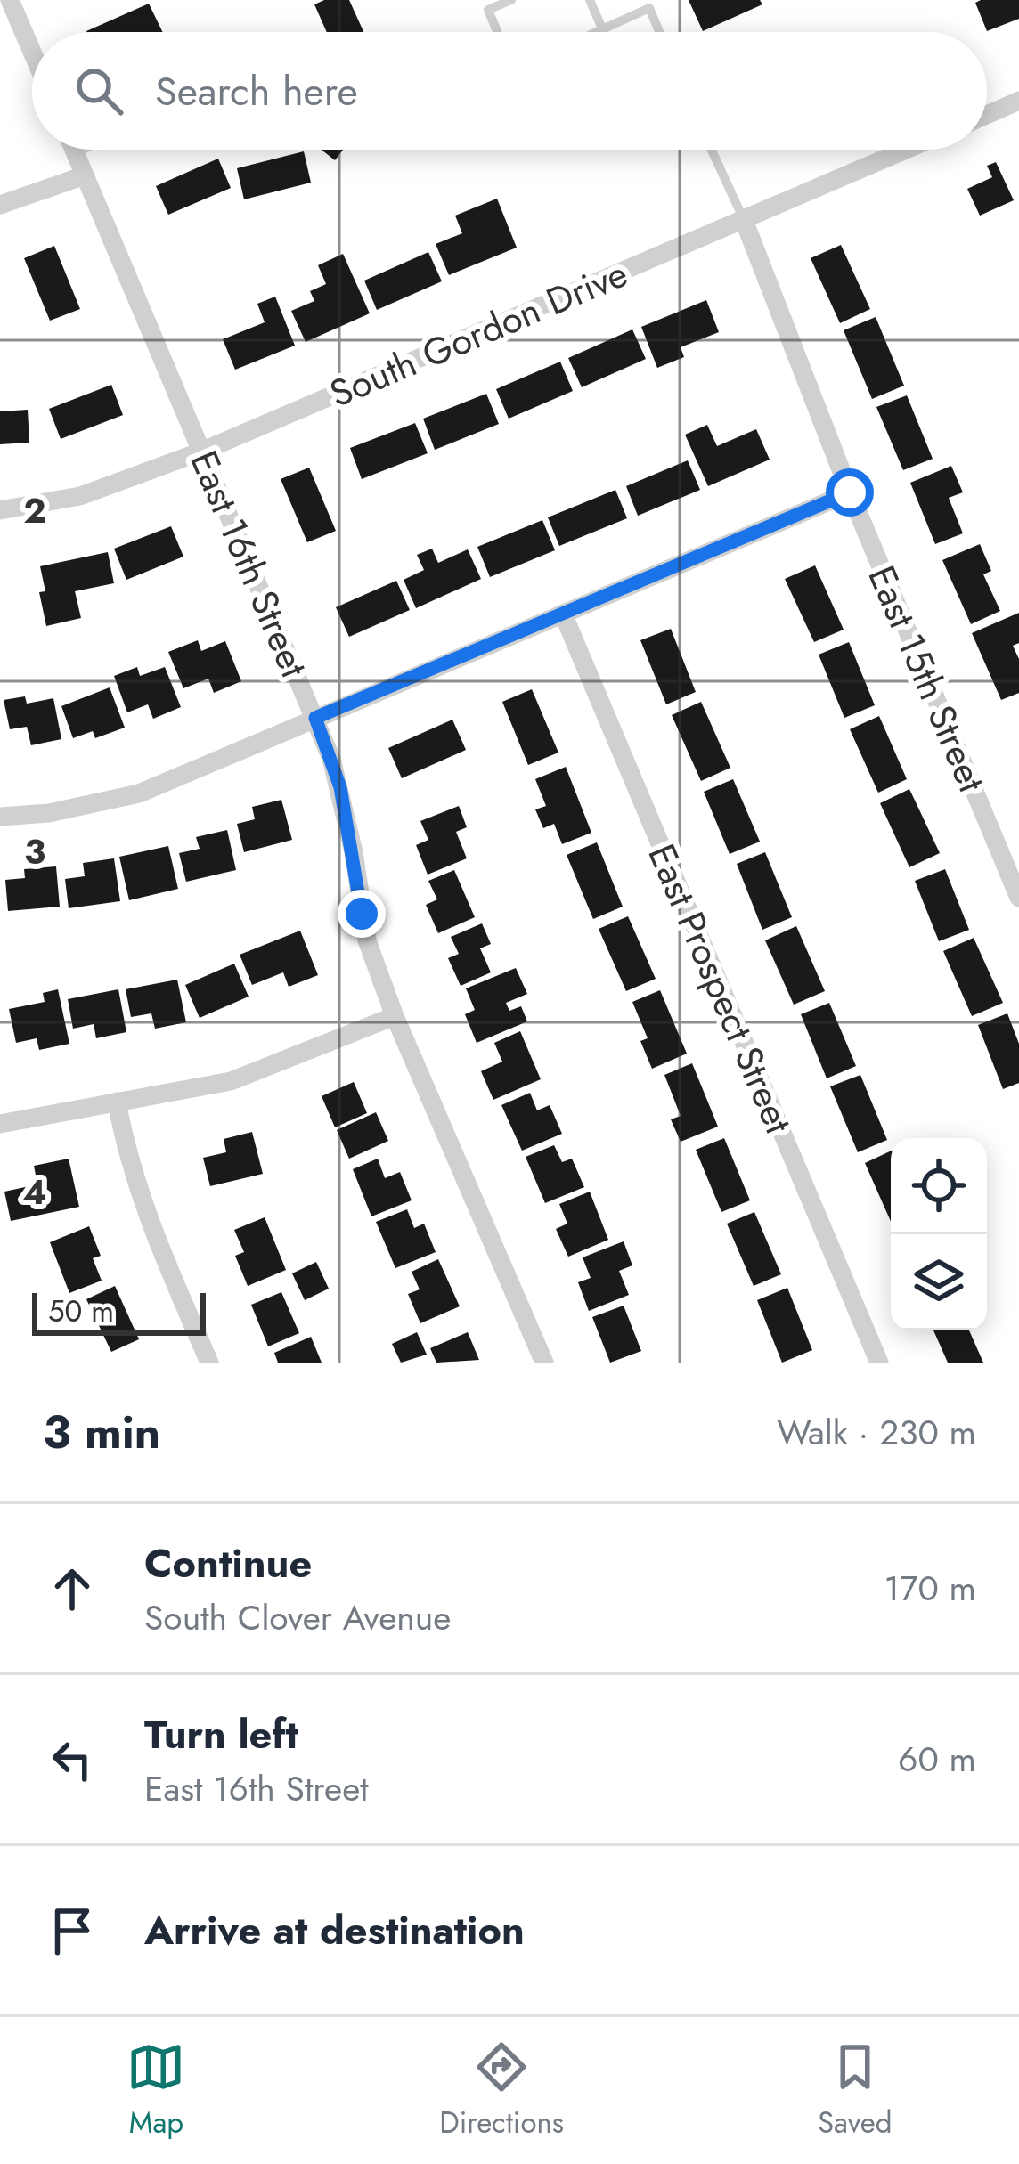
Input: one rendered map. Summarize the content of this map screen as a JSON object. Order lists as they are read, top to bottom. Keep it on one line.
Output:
{"streets":{"street":["South Gordon Drive","East 16th Street","East 15th Street","East Prospect Street"]},"crossings":[["South Gordon Drive","East 16th Street"],["South Gordon Drive","East 15th Street"]],"scale_bar":"50 m","page":{"search":"Search here","scale":"50 m","heading":["3 min","Walk · 230 m"],"list":[["Continue","South Clover Avenue","170 m"],["Turn left","East 16th Street","60 m"],"Arrive at destination"],"nav":["Map","Directions","Saved"]},"grid":{"rows":["2","3","4"]}}
